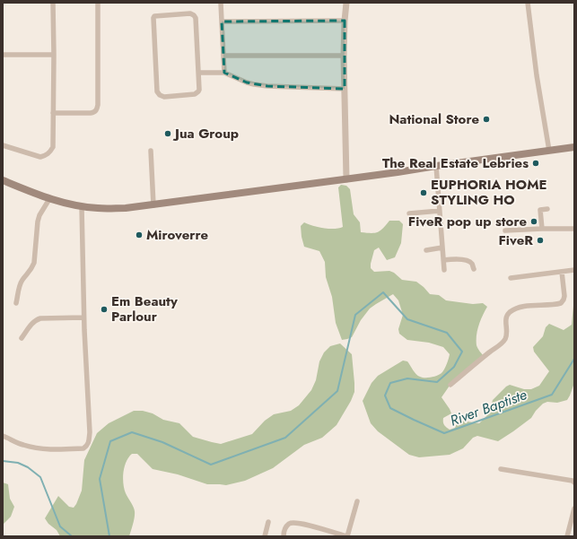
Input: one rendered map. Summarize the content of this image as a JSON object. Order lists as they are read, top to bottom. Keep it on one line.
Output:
{"water":["River Baptiste"],"places":["National Store","Jua Group","The Real Estate Lebries","EUPHORIA HOME STYLING HO","FiveR pop up store","Miroverre","FiveR","Em Beauty Parlour"]}
